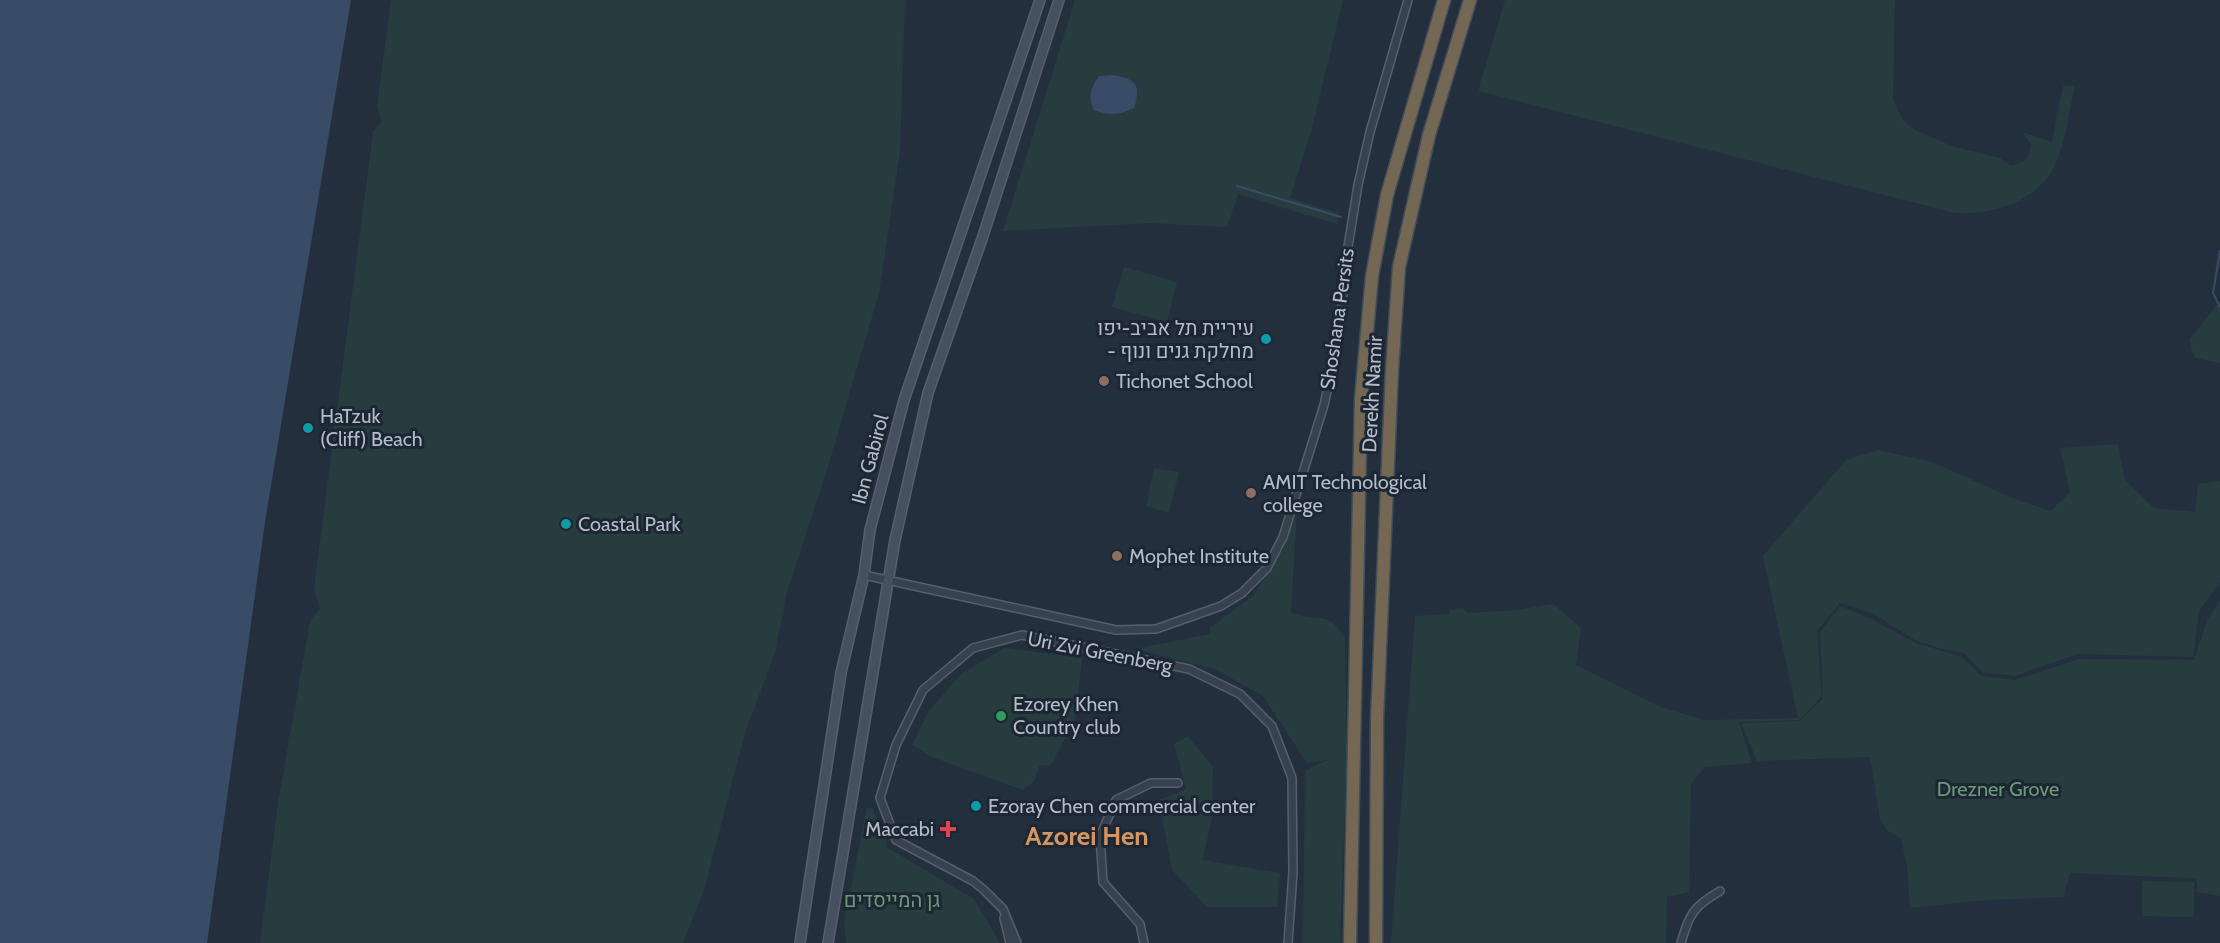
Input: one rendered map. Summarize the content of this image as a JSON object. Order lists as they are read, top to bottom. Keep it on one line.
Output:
{"streets":{"highway":["Derekh Namir"],"street":["Shoshana Persits","Ibn Gabirol","Uri Zvi Greenberg"]},"crossings":[["Shoshana Persits","Ibn Gabirol"]],"districts":["Azorei Hen"],"parks":["Drezner Grove","גן המייסדים"],"places":{"other":["עיריית תל אביב-יפו - מחלקת גנים ונוף","Tichonet School","HaTzuk (Cliff) Beach","AMIT Technological college","Coastal Park","Mophet Institute","Ezorey Khen Country club","Ezoray Chen commercial center"],"health":["Maccabi"]}}
